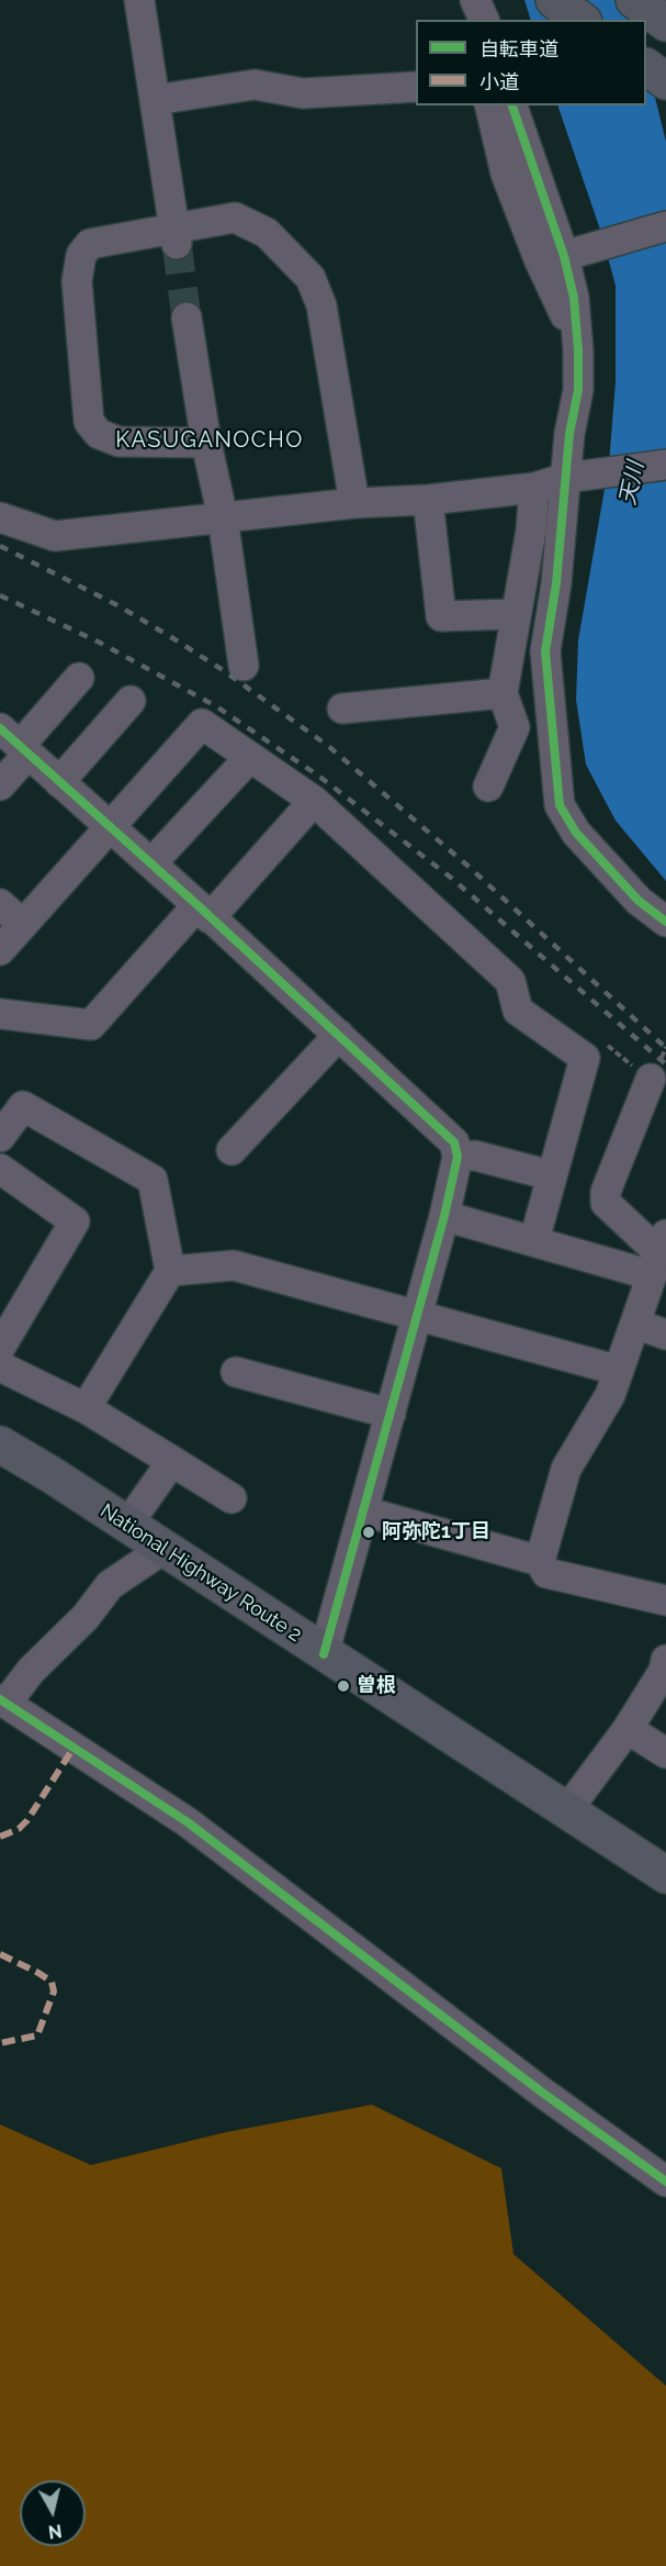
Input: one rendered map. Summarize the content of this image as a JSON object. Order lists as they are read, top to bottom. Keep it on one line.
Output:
{"streets":{"highway":["National Highway Route 2"]},"districts":["KASUGANOCHO"],"water":["天川"],"places":["阿弥陀1丁目","曽根"],"legend":["自転車道","小道"],"north":"bottom"}
